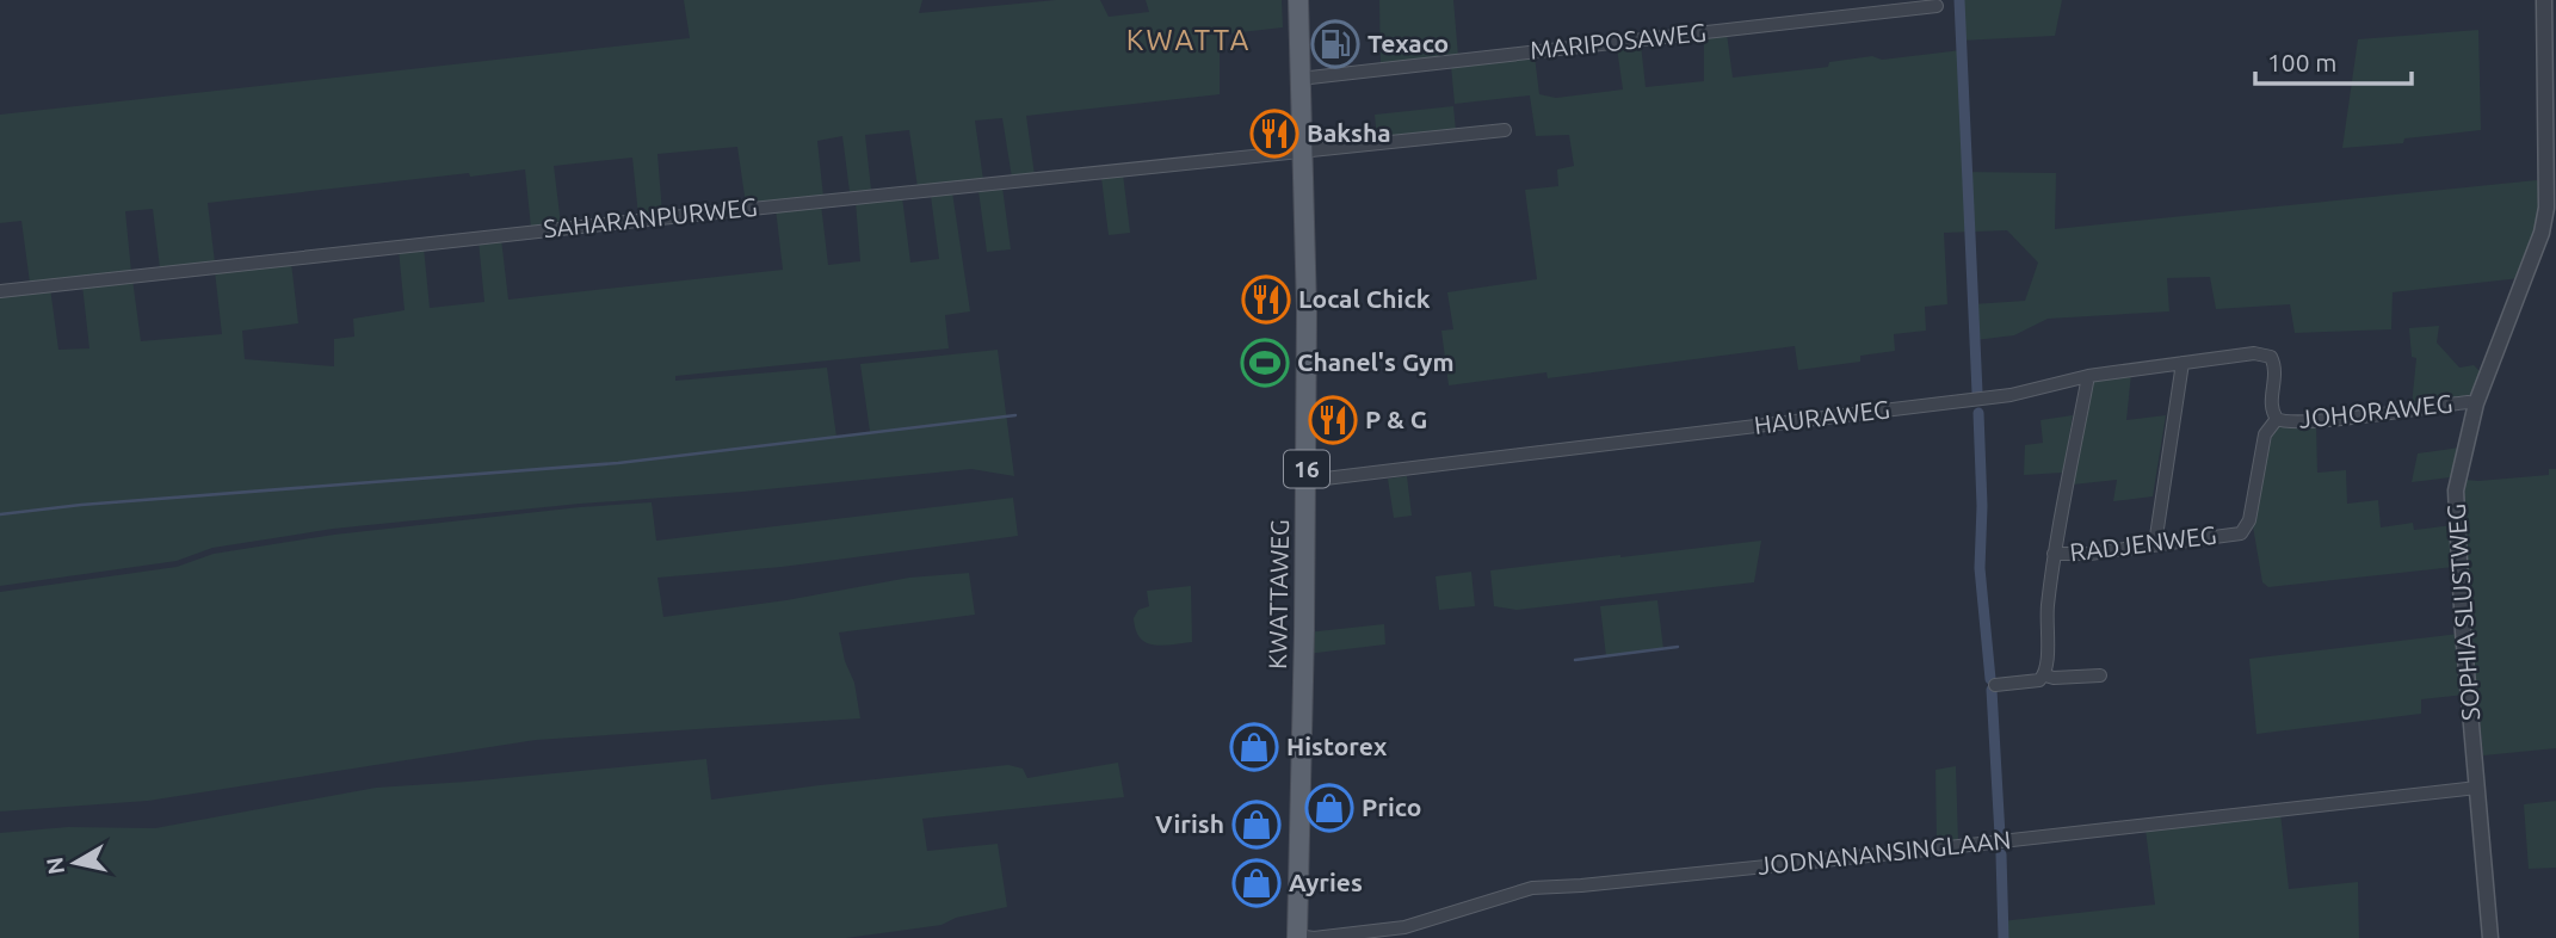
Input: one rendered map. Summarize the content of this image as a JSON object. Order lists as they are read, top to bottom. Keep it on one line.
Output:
{"streets":{"main road":["16","KWATTAWEG"],"street":["MARIPOSAWEG","SAHARANPURWEG","JOHORAWEG","HAURAWEG","RADJENWEG","SOPHIA SLUSTWEG","JODNANANSINGLAAN"]},"crossings":[["MARIPOSAWEG","KWATTAWEG"],["SAHARANPURWEG","KWATTAWEG"],["JOHORAWEG","HAURAWEG"],["JOHORAWEG","RADJENWEG"],["JOHORAWEG","SOPHIA SLUSTWEG"],["HAURAWEG","RADJENWEG"],["HAURAWEG","KWATTAWEG"],["KWATTAWEG","JODNANANSINGLAAN"],["SOPHIA SLUSTWEG","JODNANANSINGLAAN"]],"districts":["KWATTA"],"places":{"fuel station":["Texaco"],"restaurant":["Baksha","Local Chick","P & G"],"sports":["Chanel's Gym"],"shop":["Historex","Prico","Virish","Ayries"]},"scale_bar":"100 m","north":"left"}
